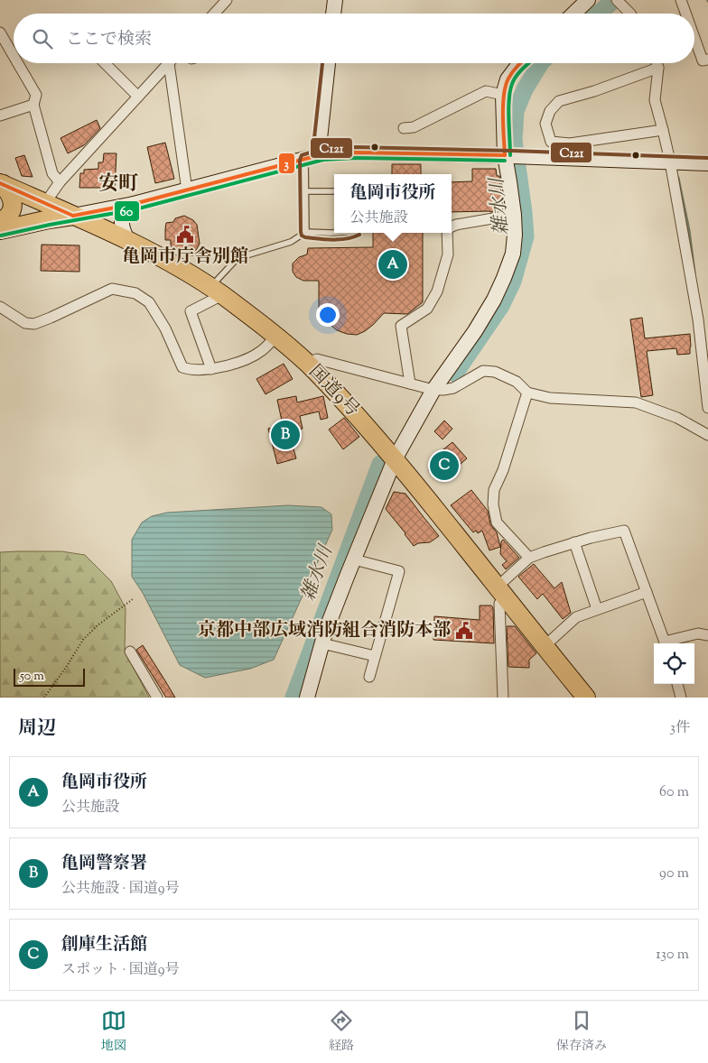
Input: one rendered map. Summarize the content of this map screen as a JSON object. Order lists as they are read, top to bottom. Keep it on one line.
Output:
{"streets":{"highway":["国道9号"]},"districts":["安町"],"water":["雑水川"],"places":{"public building":["亀岡市庁舎別館","京都中部広域消防組合消防本部"]},"lines":["transit line 3","transit line 60","transit line C121"],"scale_bar":"50 m","page":{"search":"ここで検索","popup":["亀岡市役所","公共施設"],"pins":["A","B","C"],"scale":"50 m","heading":["周辺","3件"],"list":[{"mark":"A","name":"亀岡市役所","note":"公共施設","value":"60 m"},{"mark":"B","name":"亀岡警察署","note":"公共施設 · 国道9号","value":"90 m"},{"mark":"C","name":"創庫生活館","note":"スポット · 国道9号","value":"130 m"}],"nav":["地図","経路","保存済み"]}}
